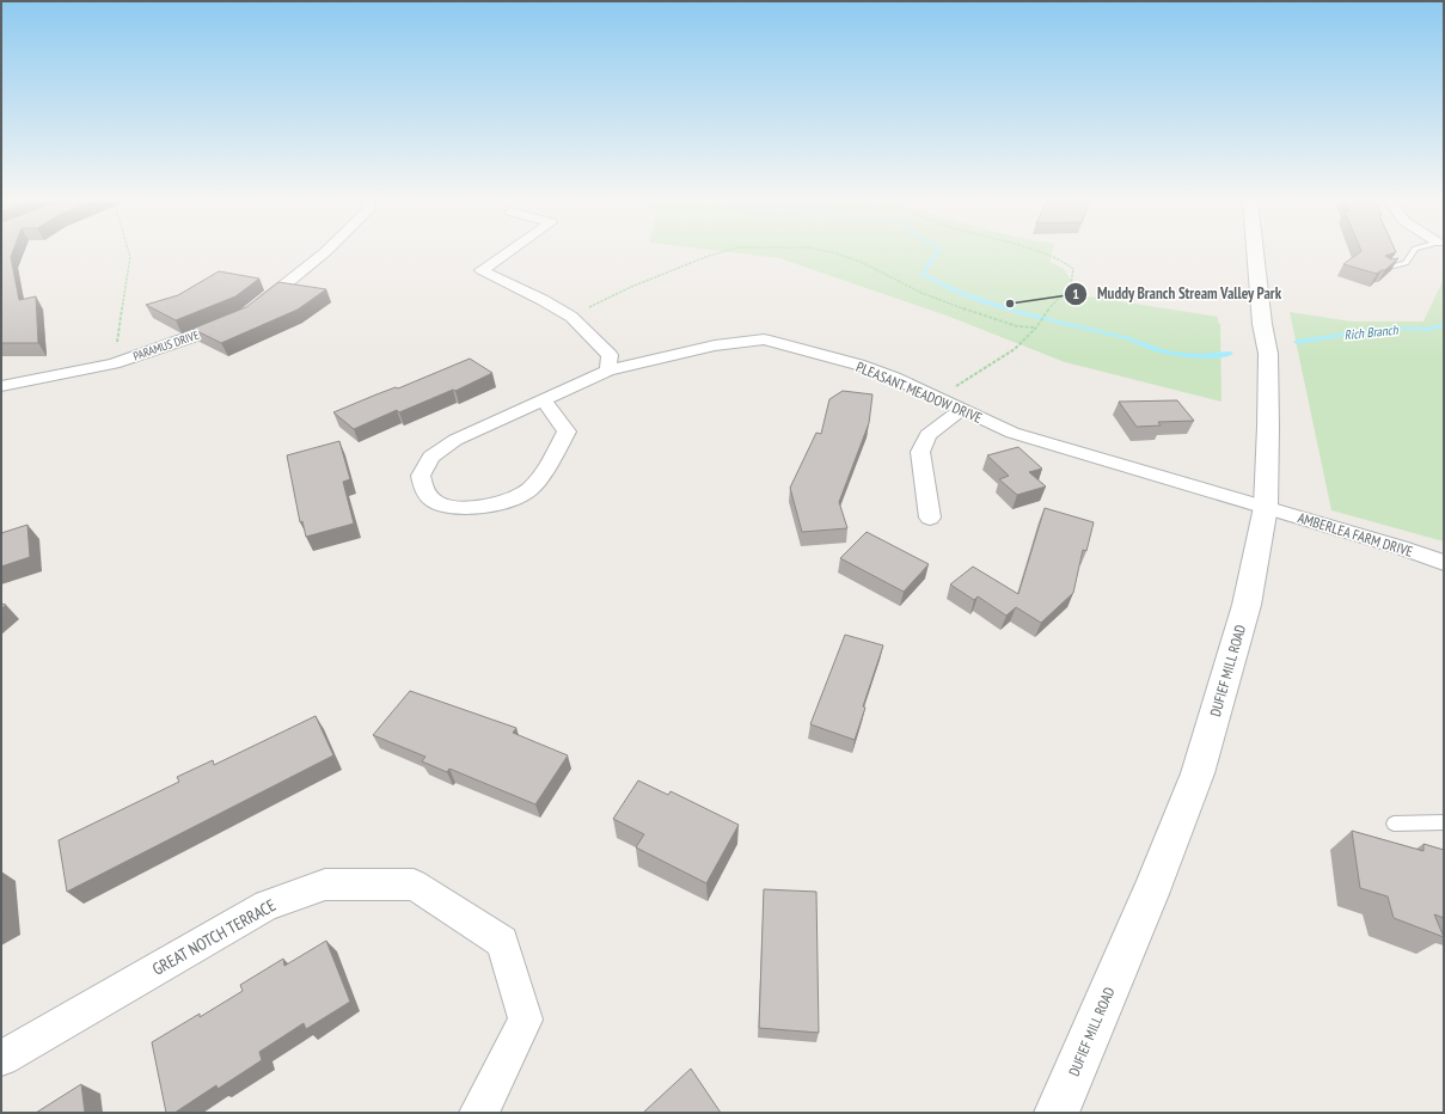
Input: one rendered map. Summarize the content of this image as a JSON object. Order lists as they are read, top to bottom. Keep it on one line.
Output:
{"streets":{"main road":["DUFIEF MILL ROAD"],"street":["PARAMUS DRIVE","PLEASANT MEADOW DRIVE","AMBERLEA FARM DRIVE","GREAT NOTCH TERRACE"]},"crossings":[["PLEASANT MEADOW DRIVE","AMBERLEA FARM DRIVE"],["PLEASANT MEADOW DRIVE","DUFIEF MILL ROAD"],["AMBERLEA FARM DRIVE","DUFIEF MILL ROAD"]],"water":["Rich Branch"],"places":["Muddy Branch Stream Valley Park"]}
